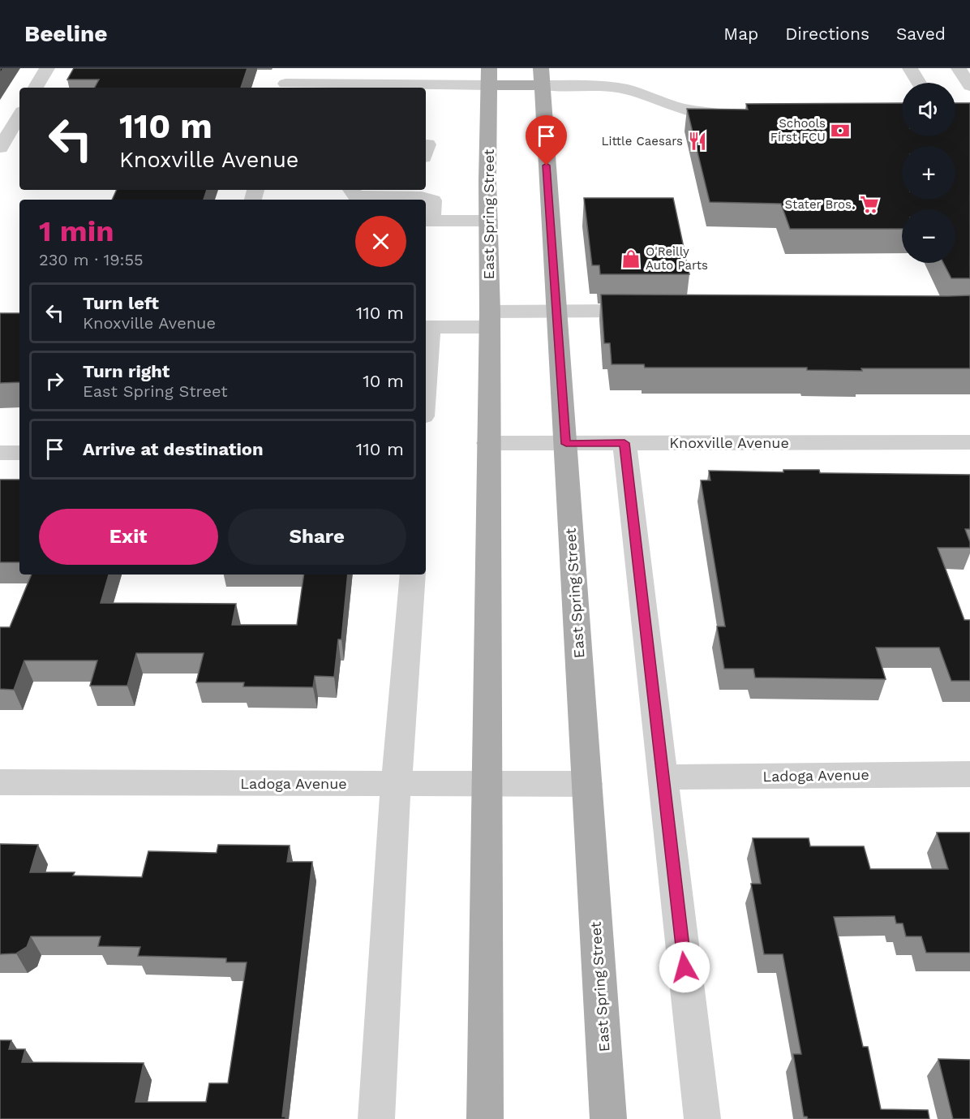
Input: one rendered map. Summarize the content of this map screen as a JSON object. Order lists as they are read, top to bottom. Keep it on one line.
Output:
{"streets":{"main road":["East Spring Street"],"street":["Knoxville Avenue","Ladoga Avenue"]},"crossings":[["East Spring Street","Knoxville Avenue"],["East Spring Street","Ladoga Avenue"]],"places":{"bank":["Schools First FCU"],"restaurant":["Little Caesars"],"supermarket":["Stater Bros."],"shop":["O'Reilly Auto Parts"]},"page":{"header":"Beeline","nav":["Map","Directions","Saved"],"map_buttons":["+","−"],"turn":["110 m","Knoxville Avenue"],"heading":["1 min","230 m · 19:55"],"list":[{"name":"Turn left","note":"Knoxville Avenue","value":"110 m"},{"name":"Turn right","note":"East Spring Street","value":"10 m"},{"name":"Arrive at destination","value":"110 m"}],"buttons":["Exit","Share"]}}
